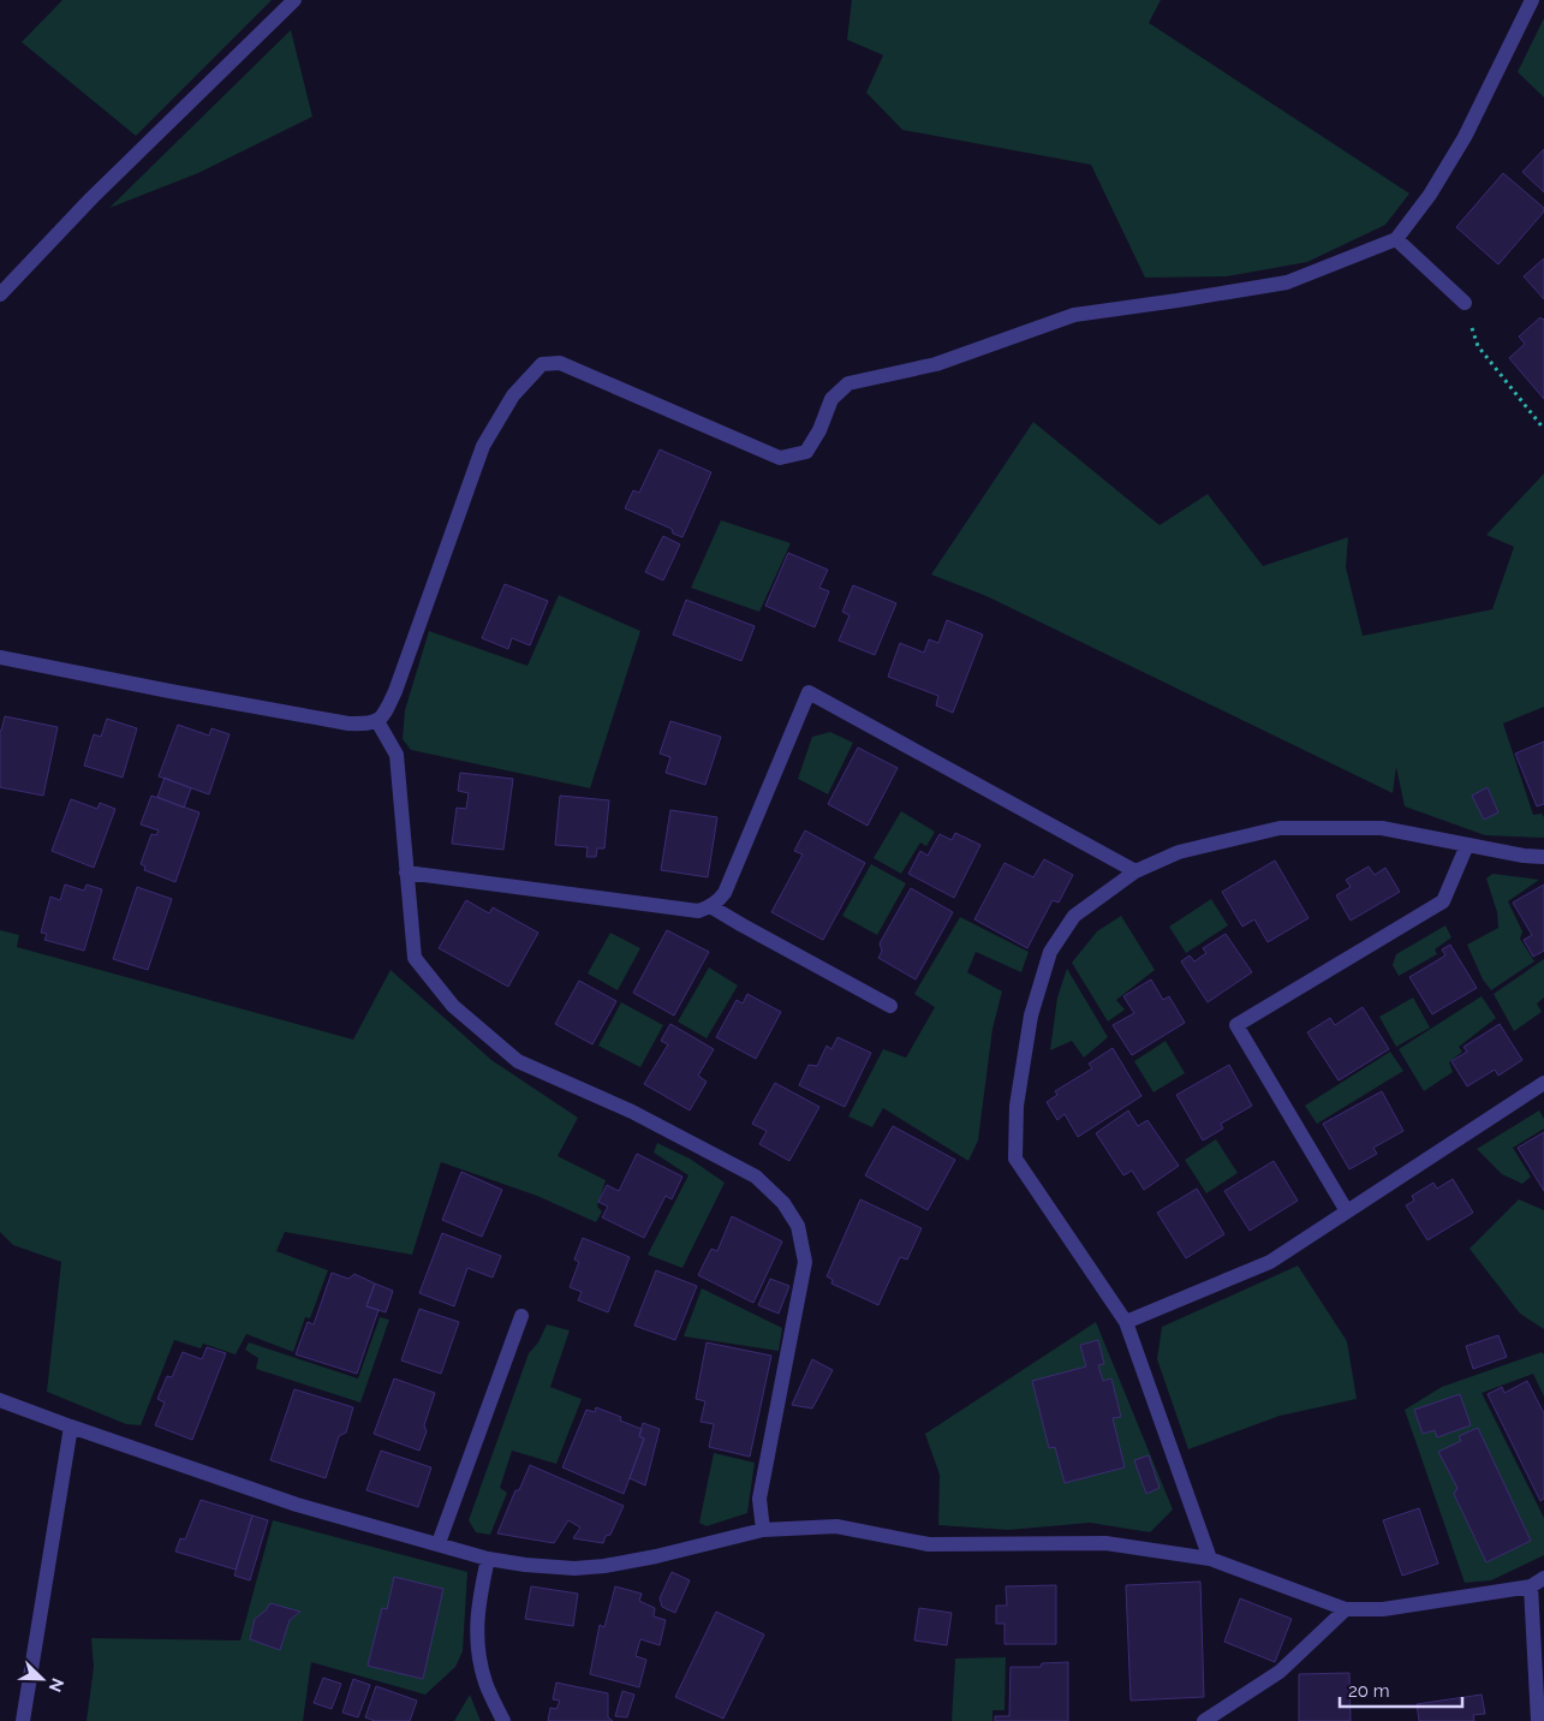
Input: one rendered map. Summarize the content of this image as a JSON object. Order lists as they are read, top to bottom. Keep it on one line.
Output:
{"scale_bar":"20 m","north":"bottom right"}
